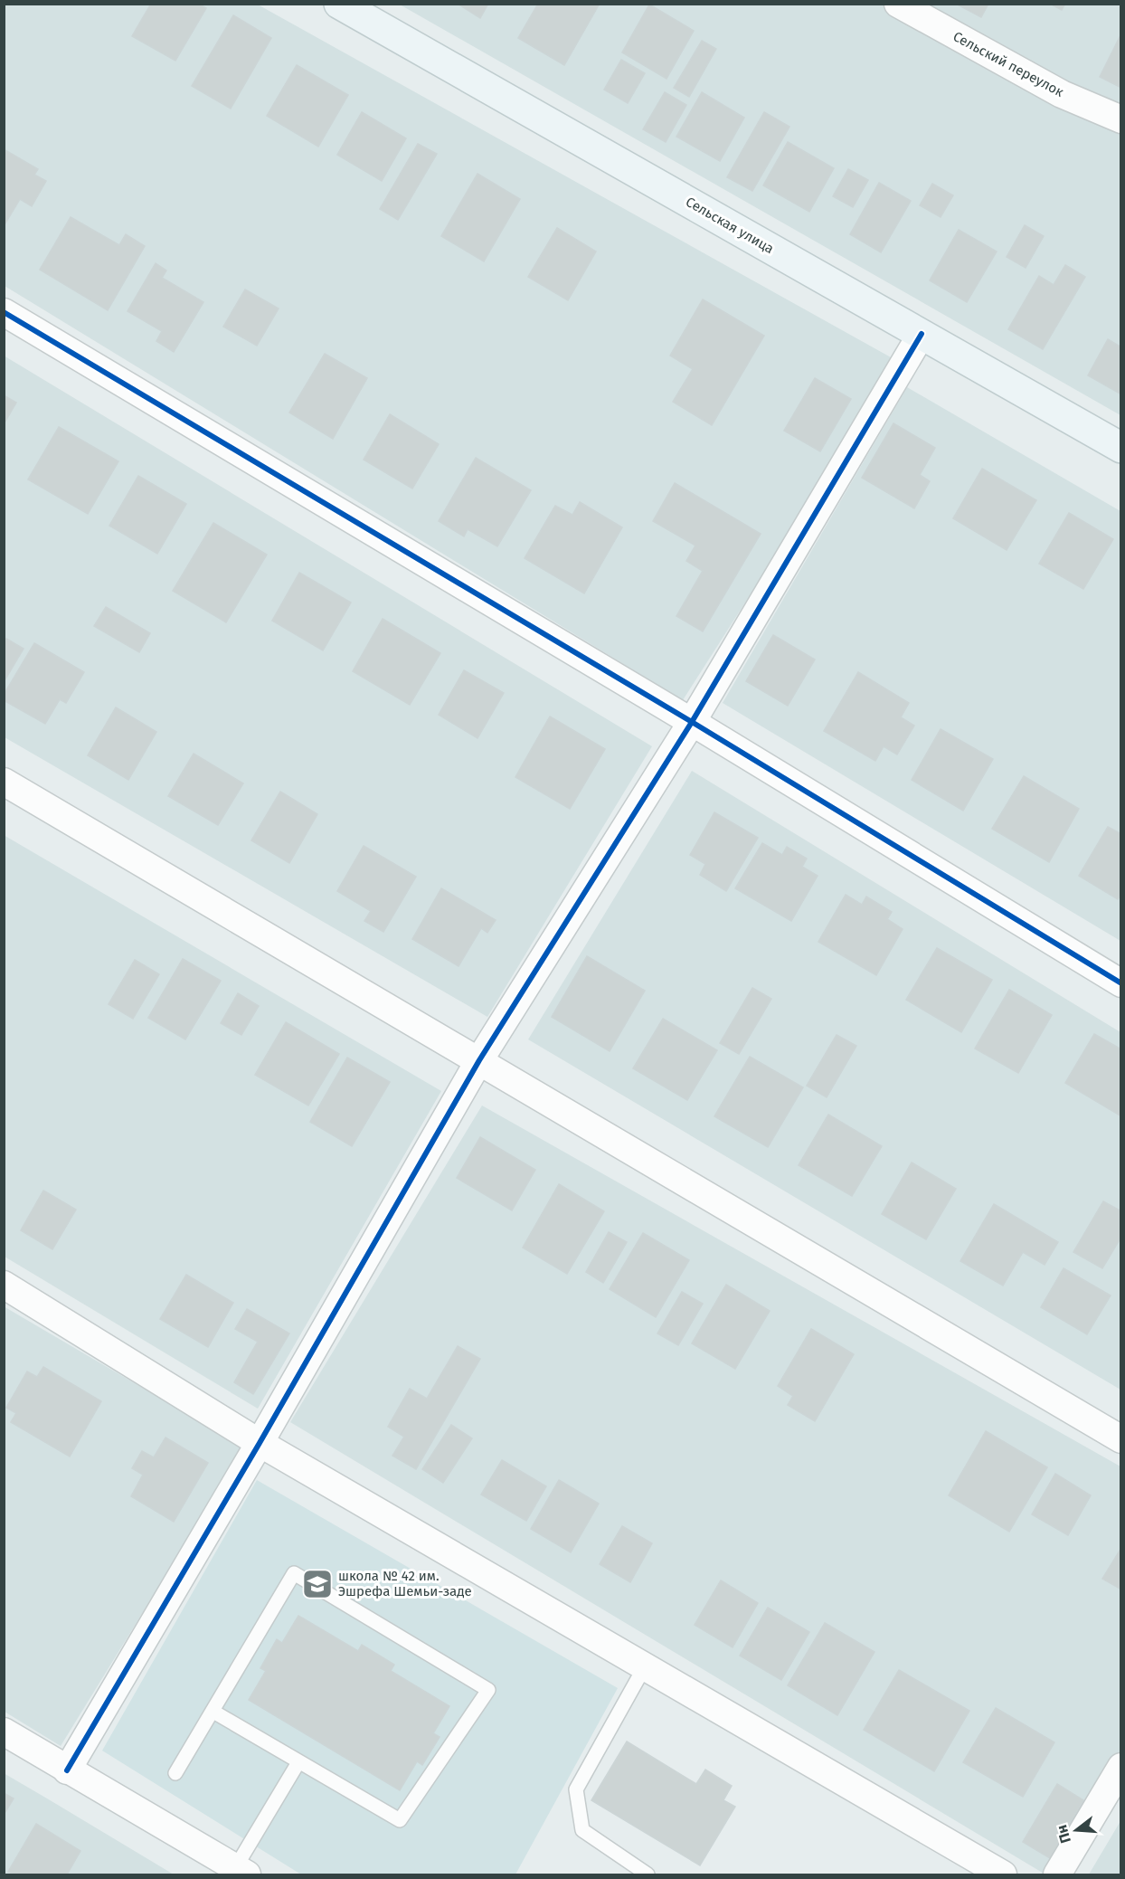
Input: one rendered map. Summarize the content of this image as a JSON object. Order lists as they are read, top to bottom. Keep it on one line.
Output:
{"streets":{"main road":["Сельская улица"],"street":["Сельский переулок"]},"places":{"school or university":["школа № 42 им. Эшрефа Шемьи-заде"]},"north":"left"}
